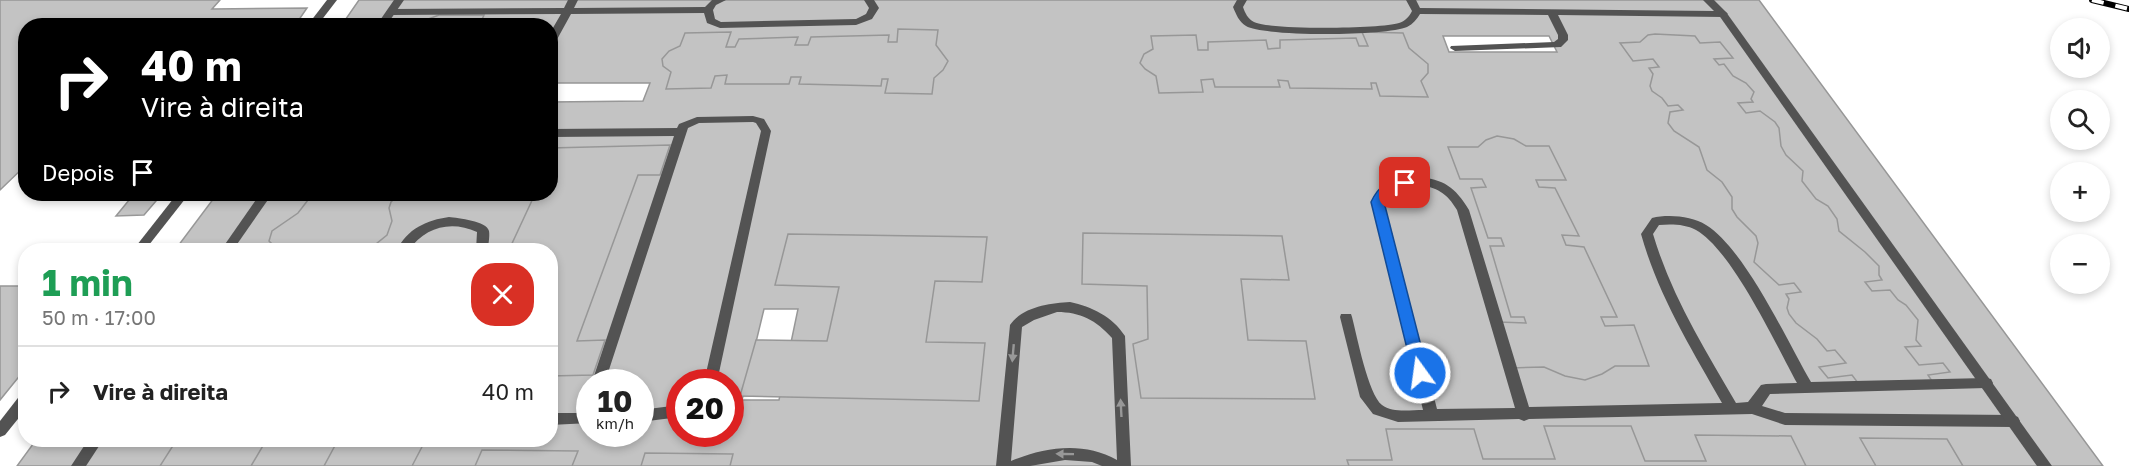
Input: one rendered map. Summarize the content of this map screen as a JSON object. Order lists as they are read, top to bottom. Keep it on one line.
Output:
{"page":{"map_buttons":["+","−"],"turn":["40 m","Vire à direita"],"then":"Depois","heading":["1 min","50 m · 17:00"],"list":[{"name":"Vire à direita","value":"40 m"}],"speed":"10 km/h","limit":"20"}}
